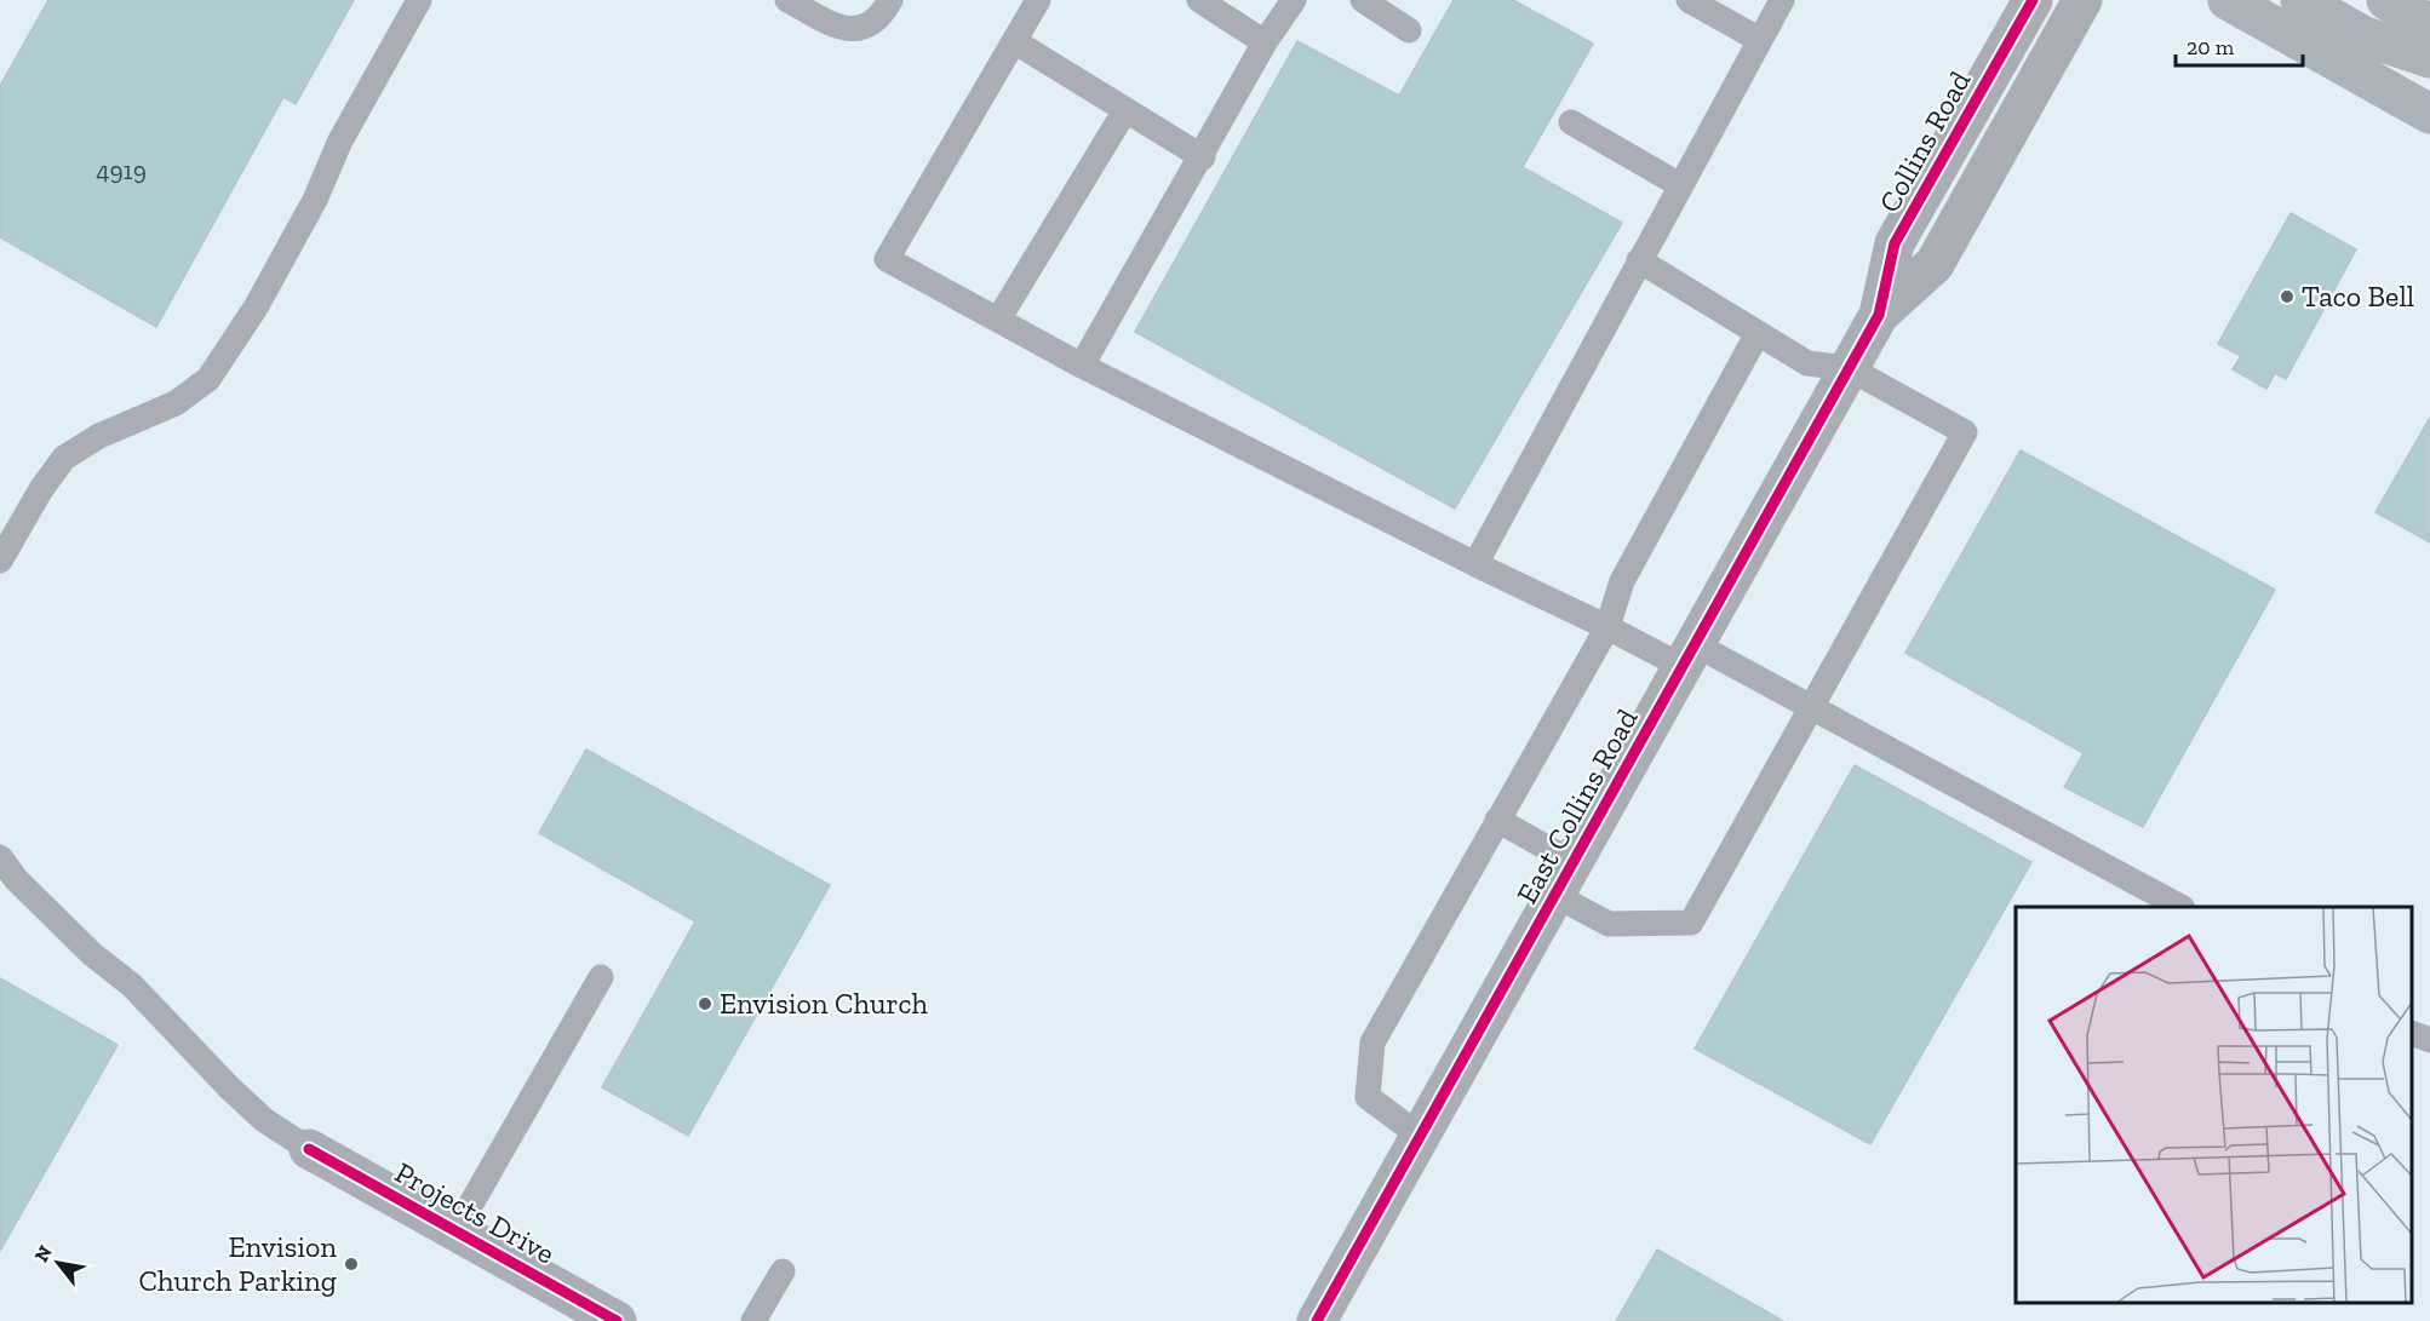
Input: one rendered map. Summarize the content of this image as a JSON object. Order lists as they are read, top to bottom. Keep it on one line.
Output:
{"streets":{"street":["Collins Road","East Collins Road","Projects Drive"]},"crossings":[["Collins Road","East Collins Road"]],"places":["Taco Bell","Envision Church","Envision Church Parking"],"house_numbers":["4919"],"scale_bar":"20 m","north":"top left"}
